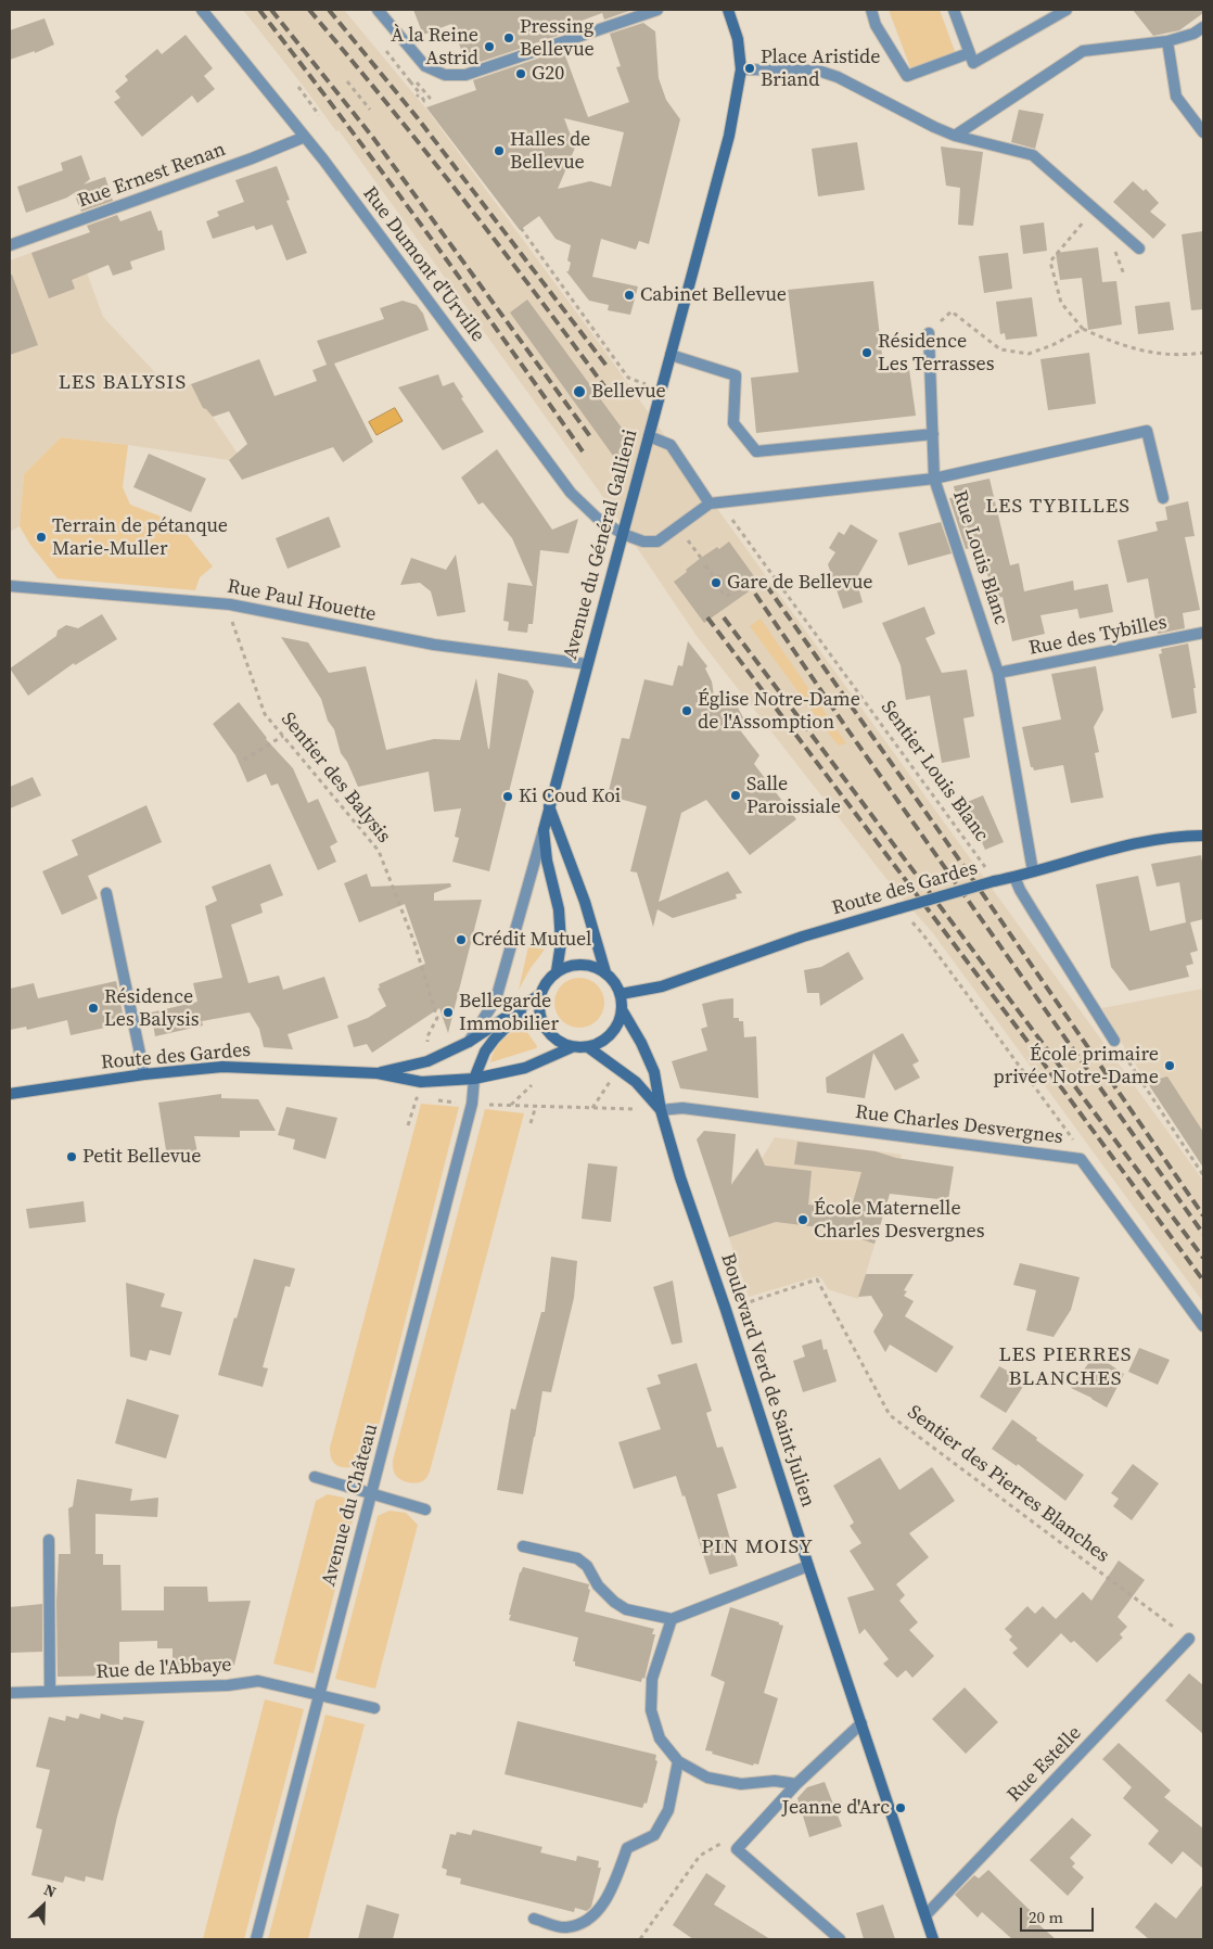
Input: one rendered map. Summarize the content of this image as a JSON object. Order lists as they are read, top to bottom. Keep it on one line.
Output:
{"streets":{"main road":["Avenue du Général Gallieni","Route des Gardes","Boulevard Verd de Saint-Julien"],"street":["Rue Ernest Renan","Rue Dumont d'Urville","Rue Louis Blanc","Rue Paul Houette","Rue des Tybilles","Rue Charles Desvergnes","Avenue du Château","Rue de l'Abbaye","Rue Estelle"],"path":["Sentier Louis Blanc","Sentier des Balysis","Sentier des Pierres Blanches"]},"crossings":[["Rue Ernest Renan","Rue Dumont d'Urville"],["Rue Dumont d'Urville","Avenue du Général Gallieni"],["Rue Dumont d'Urville","Rue Louis Blanc"],["Avenue du Général Gallieni","Rue Louis Blanc"],["Avenue du Général Gallieni","Rue Paul Houette"],["Avenue du Général Gallieni","Route des Gardes"],["Avenue du Général Gallieni","Boulevard Verd de Saint-Julien"],["Rue Louis Blanc","Rue des Tybilles"],["Rue Louis Blanc","Route des Gardes"],["Rue Paul Houette","Sentier des Balysis"],["Sentier Louis Blanc","Route des Gardes"],["Sentier des Balysis","Route des Gardes"],["Route des Gardes","Boulevard Verd de Saint-Julien"],["Route des Gardes","Avenue du Château"],["Rue Charles Desvergnes","Boulevard Verd de Saint-Julien"],["Boulevard Verd de Saint-Julien","Sentier des Pierres Blanches"],["Boulevard Verd de Saint-Julien","Rue Estelle"],["Sentier des Pierres Blanches","Rue Estelle"],["Avenue du Château","Rue de l'Abbaye"]],"districts":["LES BALYSIS","LES TYBILLES","LES PIERRES BLANCHES","PIN MOISY"],"places":["Pressing Bellevue","À la Reine Astrid","Place Aristide Briand","G20","Halles de Bellevue","Cabinet Bellevue","Résidence Les Terrasses","Bellevue","Terrain de pétanque Marie-Muller","Gare de Bellevue","Église Notre-Dame de l'Assomption","Salle Paroissiale","Ki Coud Koi","Crédit Mutuel","Résidence Les Balysis","Bellegarde Immobilier","École primaire privée Notre-Dame","Petit Bellevue","École Maternelle Charles Desvergnes","Jeanne d'Arc"],"scale_bar":"20 m","north":"top right"}
